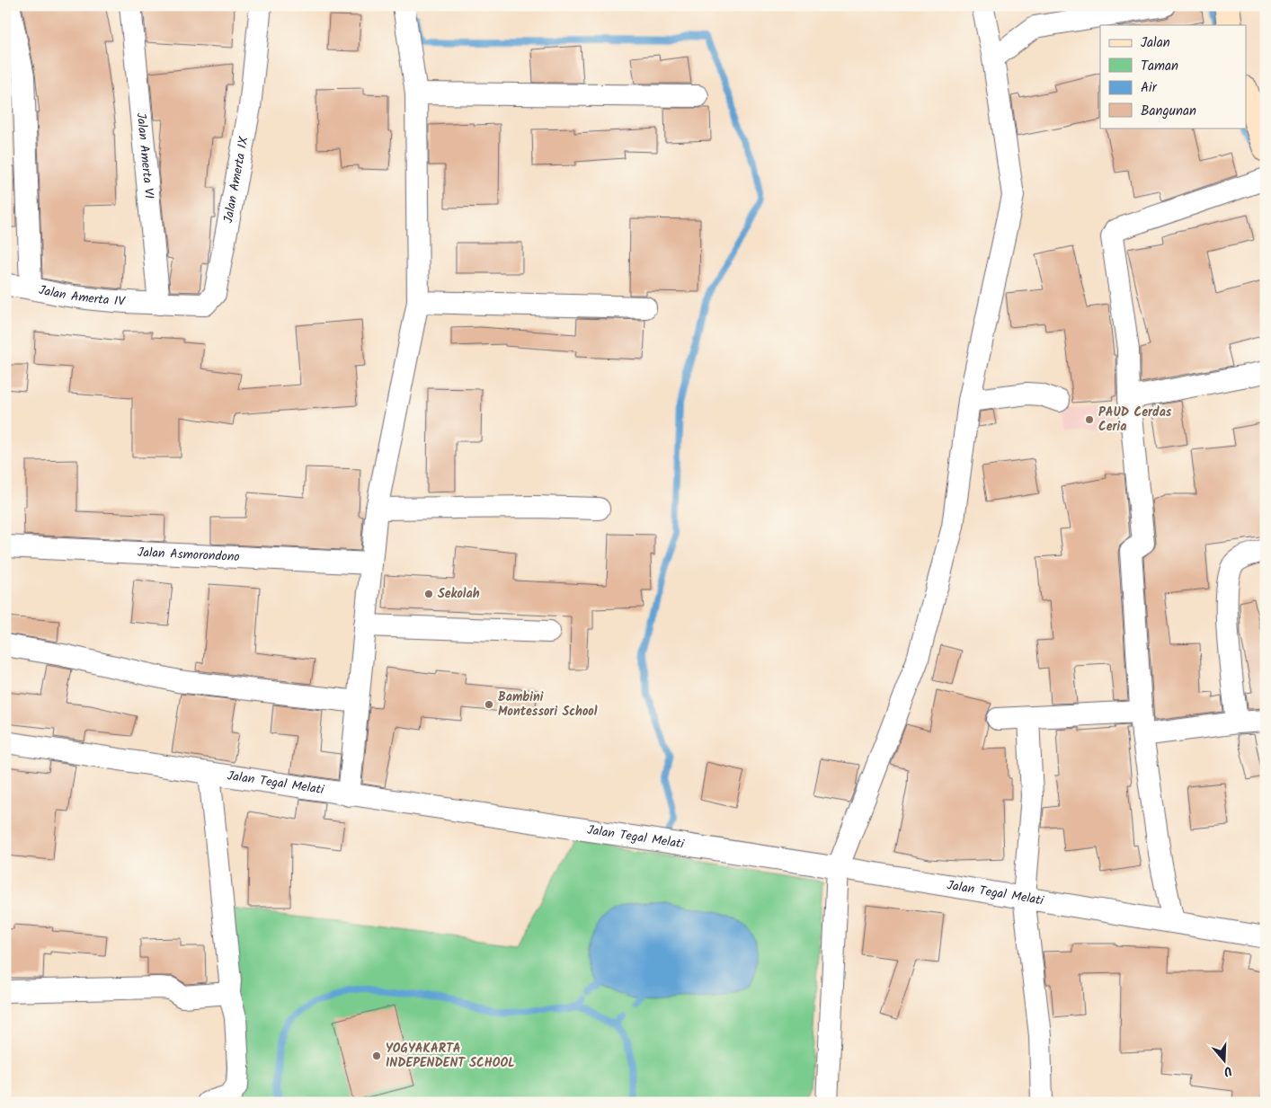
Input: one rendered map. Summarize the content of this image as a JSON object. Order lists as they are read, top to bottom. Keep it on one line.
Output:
{"streets":{"street":["Jalan Amerta VI","Jalan Amerta IX","Jalan Amerta IV","Jalan Asmorondono","Jalan Tegal Melati"]},"crossings":[["Jalan Amerta VI","Jalan Amerta IX"],["Jalan Amerta VI","Jalan Amerta IV"],["Jalan Amerta IX","Jalan Amerta IV"]],"places":["PAUD Cerdas Ceria","Sekolah","Bambini Montessori School","YOGYAKARTA INDEPENDENT SCHOOL"],"legend":["Jalan","Taman","Air","Bangunan"],"north":"bottom"}
